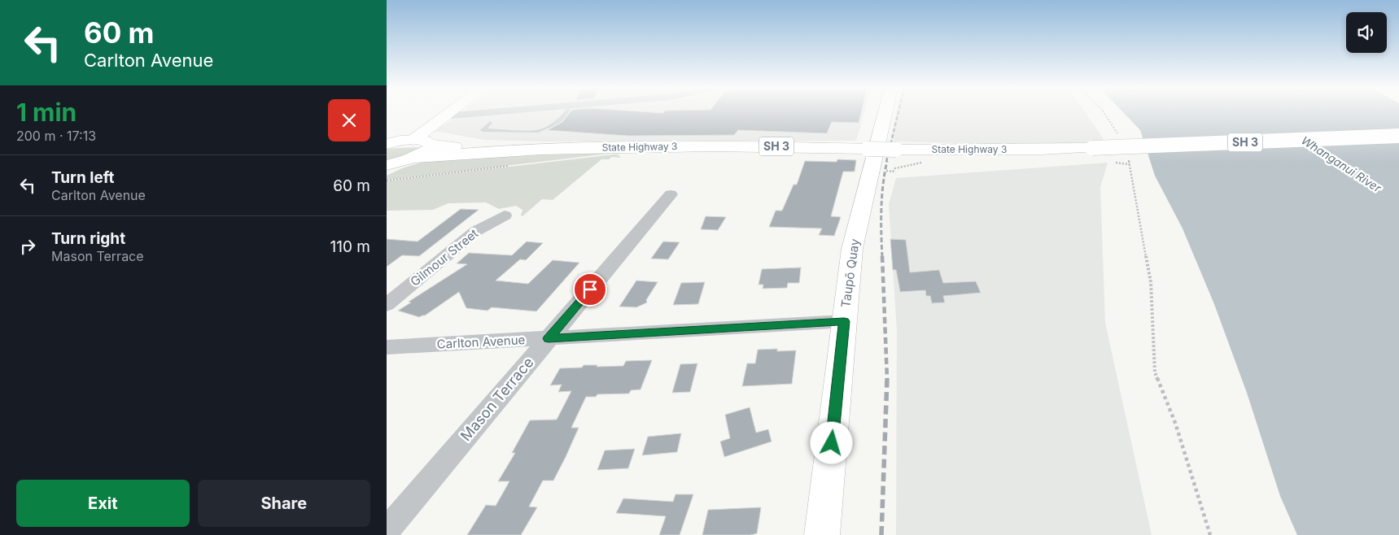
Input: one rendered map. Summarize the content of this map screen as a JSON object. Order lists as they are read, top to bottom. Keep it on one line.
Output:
{"streets":{"main road":["SH 3","State Highway 3","Taupō Quay"],"street":["Gilmour Street","Carlton Avenue","Mason Terrace"]},"crossings":[["SH 3","State Highway 3"],["Taupō Quay","Carlton Avenue"],["Carlton Avenue","Mason Terrace"]],"water":["Whanganui River"],"page":{"turn":["60 m","Carlton Avenue"],"heading":["1 min","200 m · 17:13"],"list":[{"name":"Turn left","note":"Carlton Avenue","value":"60 m"},{"name":"Turn right","note":"Mason Terrace","value":"110 m"}],"buttons":["Exit","Share"]}}
